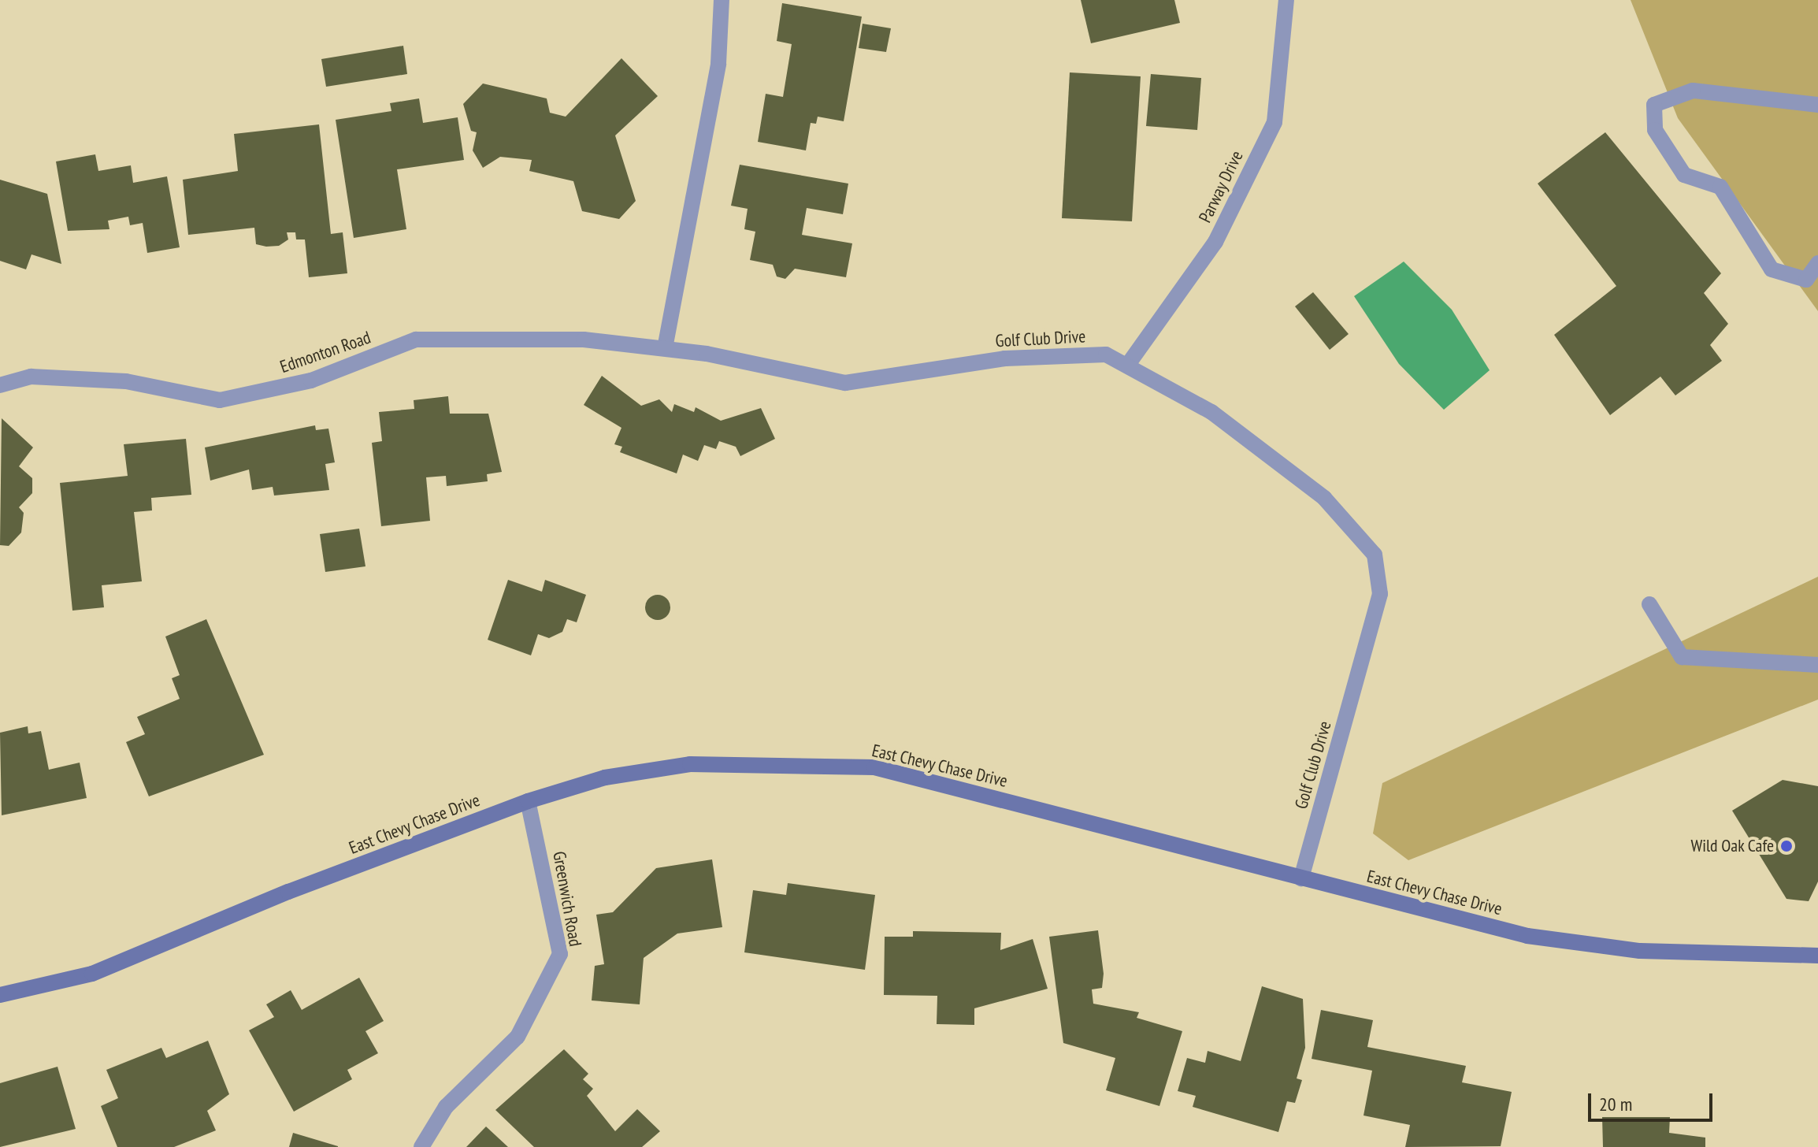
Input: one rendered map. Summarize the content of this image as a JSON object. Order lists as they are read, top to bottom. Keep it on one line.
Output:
{"streets":{"main road":["East Chevy Chase Drive"],"street":["Parway Drive","Golf Club Drive","Edmonton Road","Greenwich Road"]},"crossings":[["Parway Drive","Golf Club Drive"],["Golf Club Drive","Edmonton Road"],["Golf Club Drive","East Chevy Chase Drive"],["East Chevy Chase Drive","Greenwich Road"]],"places":["Wild Oak Cafe"],"scale_bar":"20 m"}
